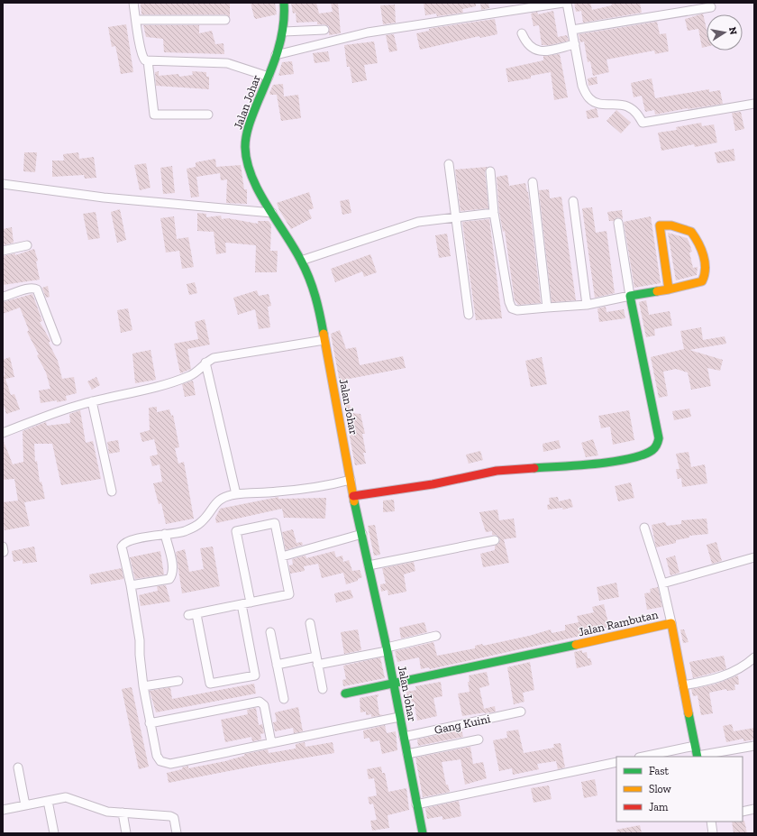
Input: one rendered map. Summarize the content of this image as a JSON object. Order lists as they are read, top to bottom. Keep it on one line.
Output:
{"streets":{"street":["Jalan Johar","Jalan Rambutan","Gang Kuini"]},"crossings":[["Jalan Johar","Jalan Rambutan"],["Jalan Johar","Gang Kuini"]],"legend":["Fast","Slow","Jam"],"north":"right"}
